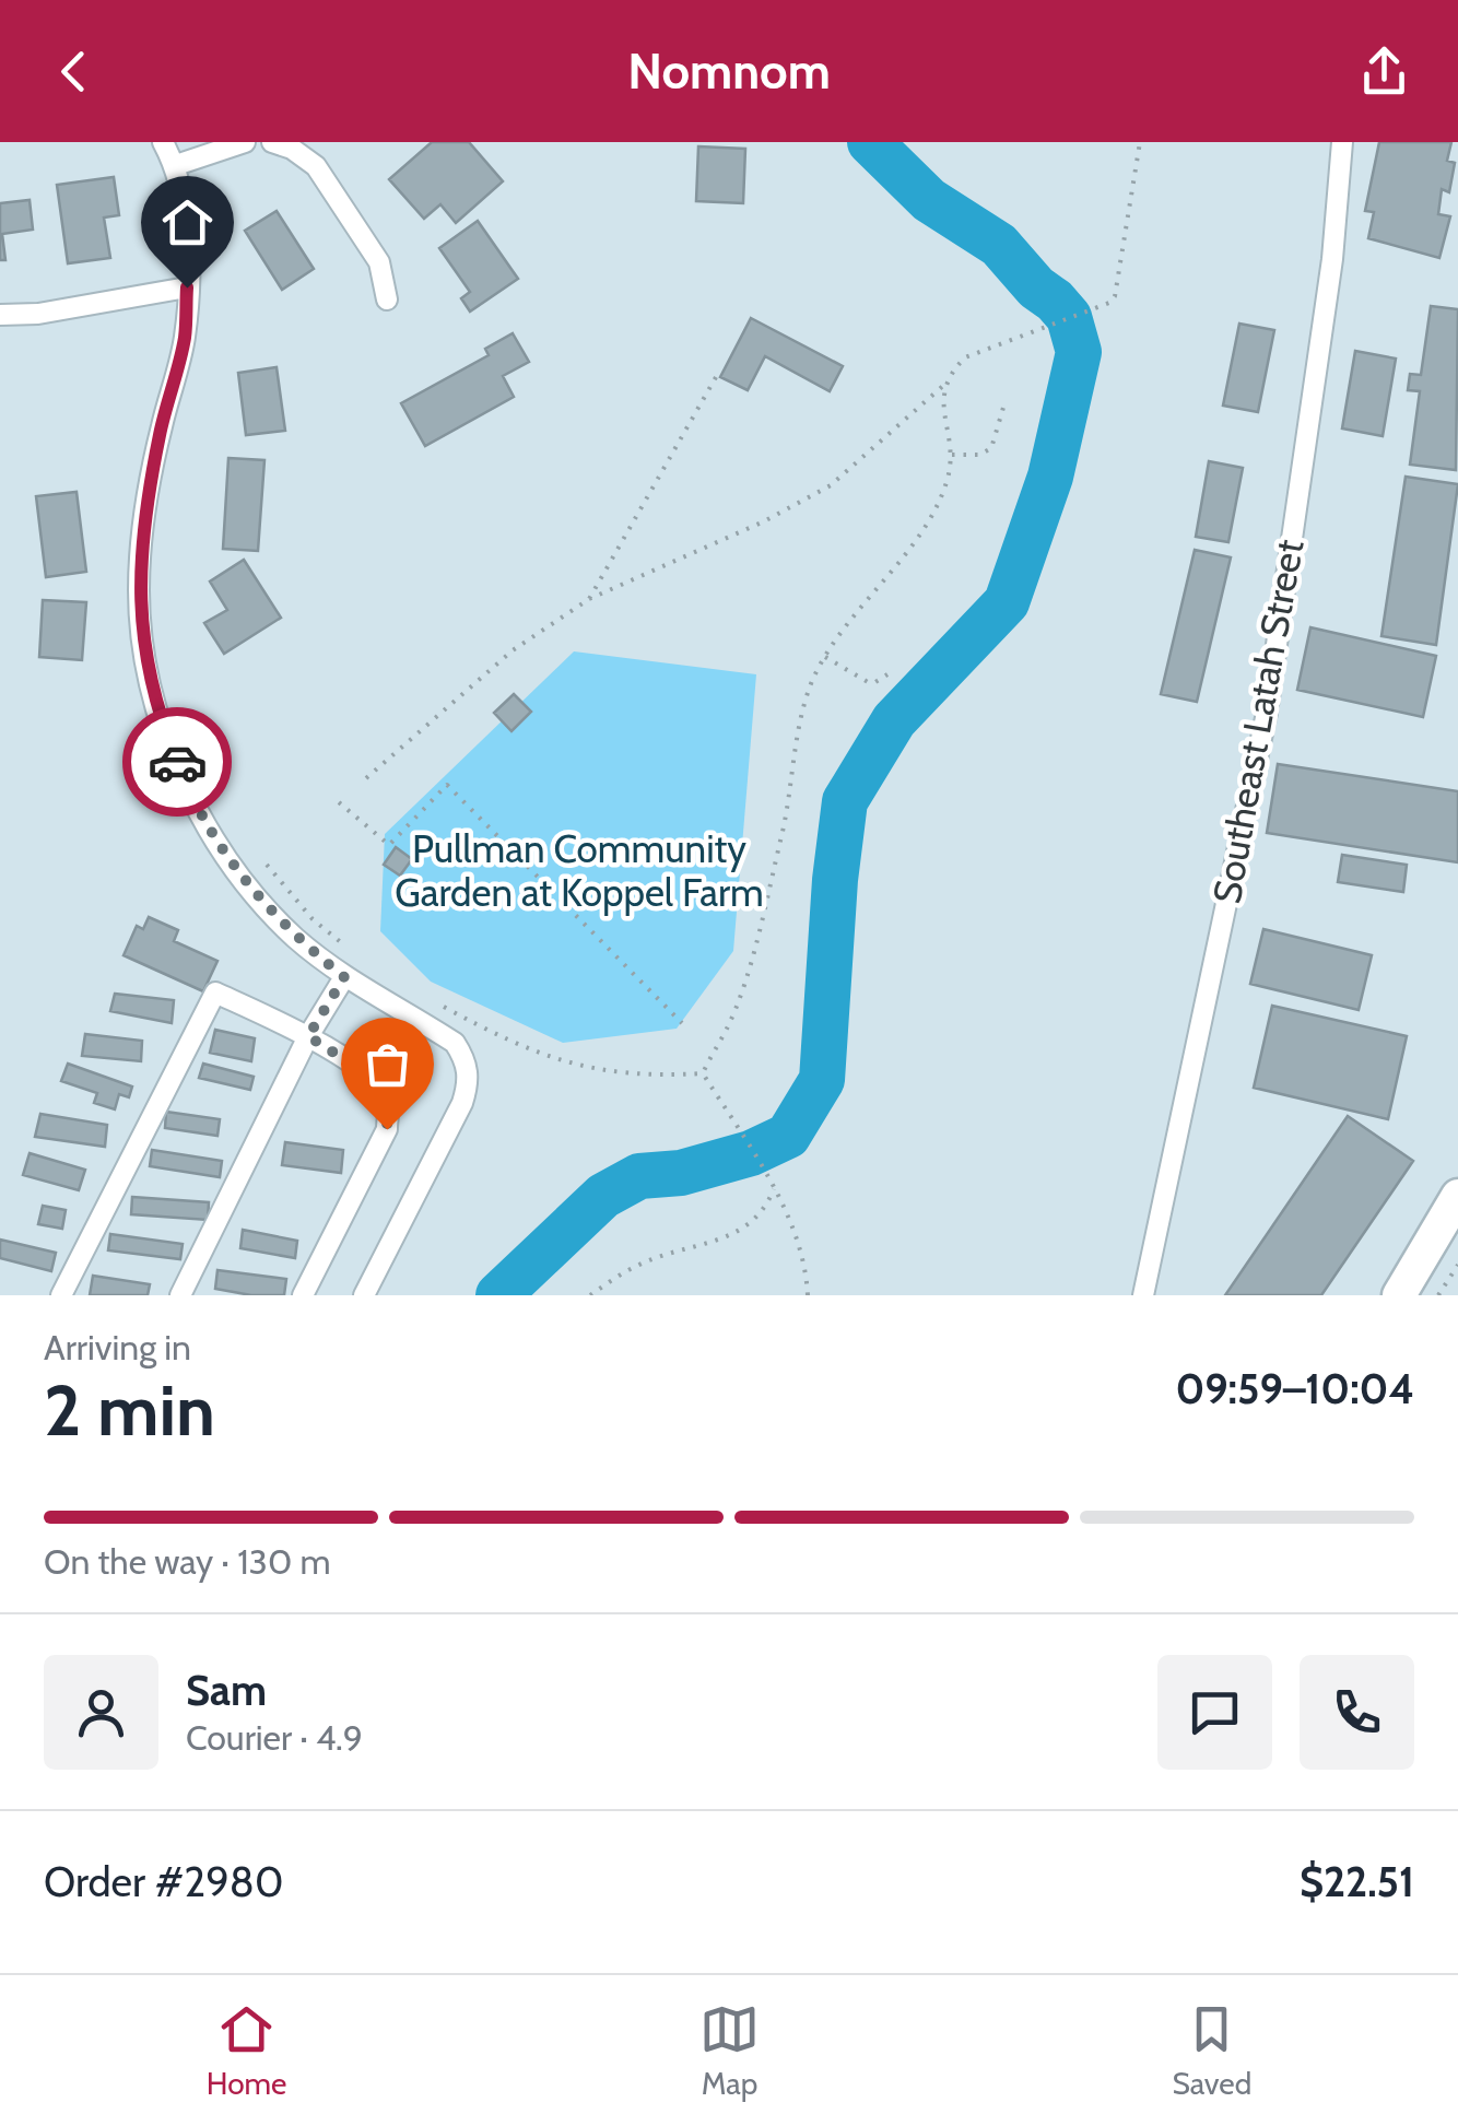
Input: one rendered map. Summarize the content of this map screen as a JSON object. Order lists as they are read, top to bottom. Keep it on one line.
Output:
{"streets":{"street":["Southeast Latah Street"]},"parks":["Pullman Community Garden at Koppel Farm"],"page":{"header":"Nomnom","heading":["2 min","Arriving in","09:59–10:04"],"panel":["Sam","Courier · 4.9","Order #2980","$22.51"],"bar":"On the way · 130 m","tabs":["Home","Map","Saved"]}}
